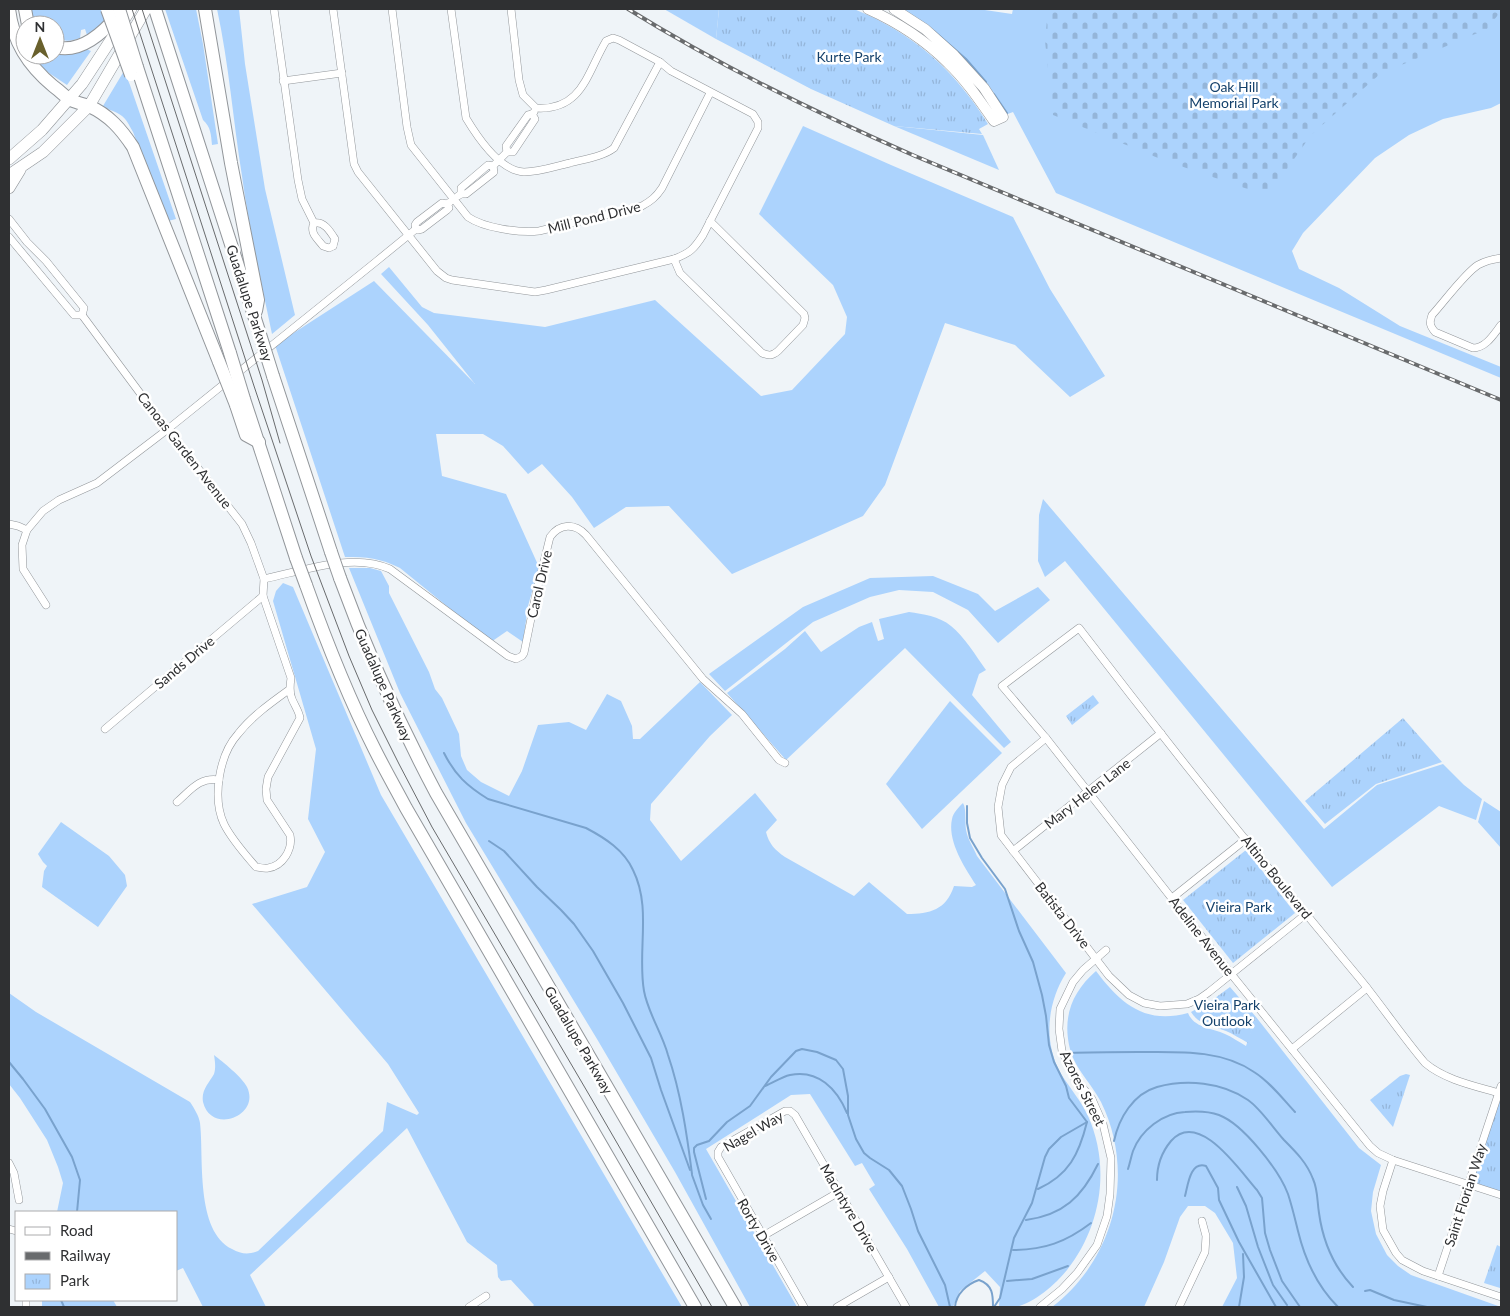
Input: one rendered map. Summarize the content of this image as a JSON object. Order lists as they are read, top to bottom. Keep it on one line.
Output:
{"streets":{"highway":["Guadalupe Parkway"],"street":["Mill Pond Drive","Canoas Garden Avenue","Carol Drive","Sands Drive","Mary Helen Lane","Altino Boulevard","Batista Drive","Adeline Avenue","Azores Street","Nagel Way","Saint Florian Way","MacIntyre Drive","Rorty Drive"]},"crossings":[["Canoas Garden Avenue","Carol Drive"],["Canoas Garden Avenue","Sands Drive"],["Mary Helen Lane","Altino Boulevard"],["Mary Helen Lane","Batista Drive"],["Mary Helen Lane","Adeline Avenue"],["Altino Boulevard","Batista Drive"],["Altino Boulevard","Adeline Avenue"],["Altino Boulevard","Saint Florian Way"],["Batista Drive","Adeline Avenue"],["Batista Drive","Azores Street"],["Adeline Avenue","Saint Florian Way"],["Nagel Way","MacIntyre Drive"],["Nagel Way","Rorty Drive"]],"parks":["Kurte Park","Oak Hill Memorial Park","Vieira Park","Vieira Park Outlook"],"legend":["Road","Railway","Park"],"north":"top"}
